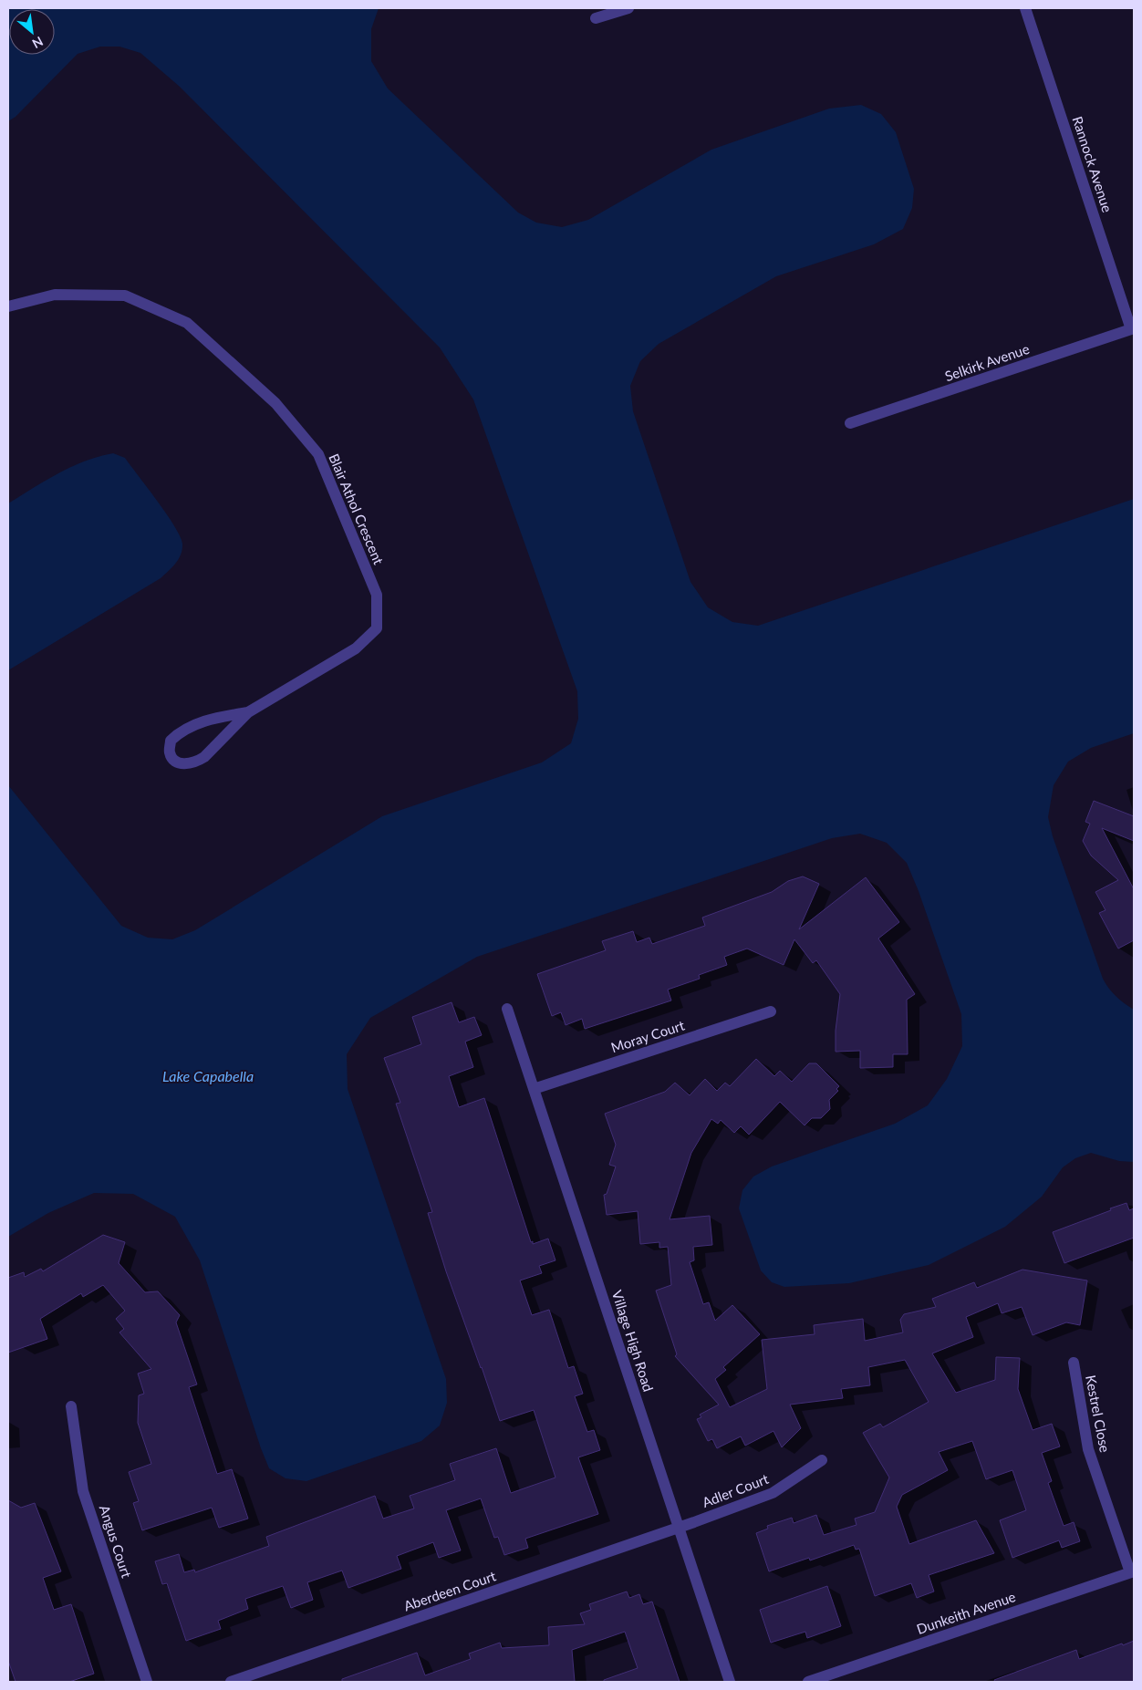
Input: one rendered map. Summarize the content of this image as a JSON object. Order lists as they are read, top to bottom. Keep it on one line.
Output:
{"streets":{"street":["Rannock Avenue","Selkirk Avenue","Blair Athol Crescent","Moray Court","Village High Road","Kestrel Close","Adler Court","Angus Court","Aberdeen Court","Dunkeith Avenue"]},"crossings":[["Rannock Avenue","Selkirk Avenue"],["Moray Court","Village High Road"],["Village High Road","Adler Court"],["Village High Road","Aberdeen Court"],["Kestrel Close","Dunkeith Avenue"],["Adler Court","Aberdeen Court"]],"water":["Lake Capabella"],"north":"bottom right"}
